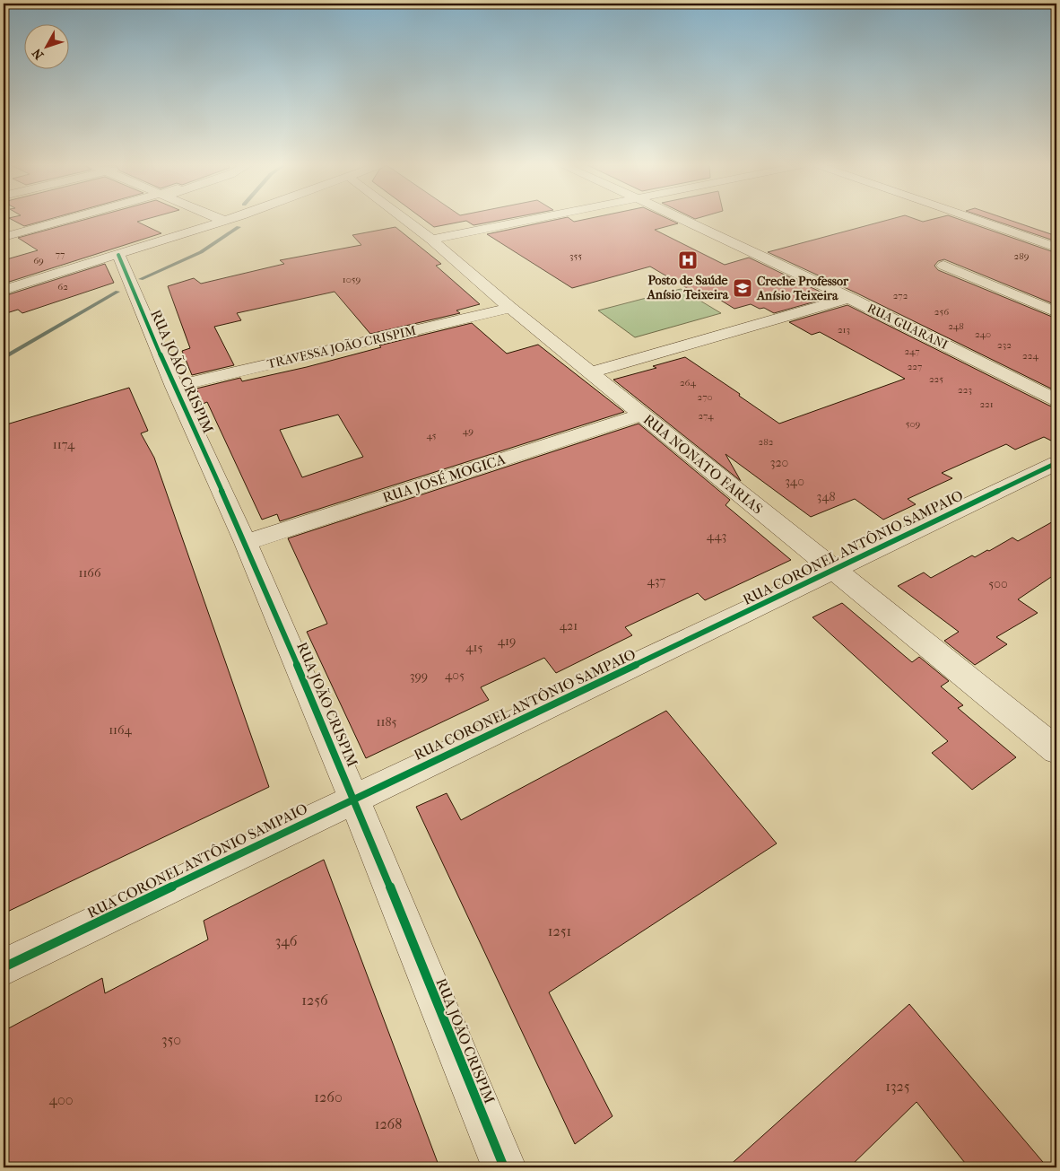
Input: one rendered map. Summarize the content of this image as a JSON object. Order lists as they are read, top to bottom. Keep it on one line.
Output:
{"streets":{"street":["RUA GUARANI","TRAVESSA JOÃO CRISPIM","RUA JOÃO CRISPIM","RUA NONATO FARIAS","RUA JOSÉ MOGICA","RUA CORONEL ANTÔNIO SAMPAIO"]},"crossings":[["TRAVESSA JOÃO CRISPIM","RUA JOÃO CRISPIM"],["TRAVESSA JOÃO CRISPIM","RUA NONATO FARIAS"],["RUA JOÃO CRISPIM","RUA JOSÉ MOGICA"],["RUA JOÃO CRISPIM","RUA CORONEL ANTÔNIO SAMPAIO"],["RUA NONATO FARIAS","RUA JOSÉ MOGICA"],["RUA NONATO FARIAS","RUA CORONEL ANTÔNIO SAMPAIO"]],"places":{"hospital":["Posto de Saúde Anísio Teixeira"],"school or university":["Creche Professor Anísio Teixeira"]},"house_numbers":["77","355","289","69","1059","62","272","256","248","213","240","232","247","224","227","225","264","223","270","221","274","509","49","45","282","1174","320","340","348","443","1166","437","500","421","419","415","405","399","1185","1164","1251","346","1256","350","1325","1260","400","1268"],"north":"bottom left"}
